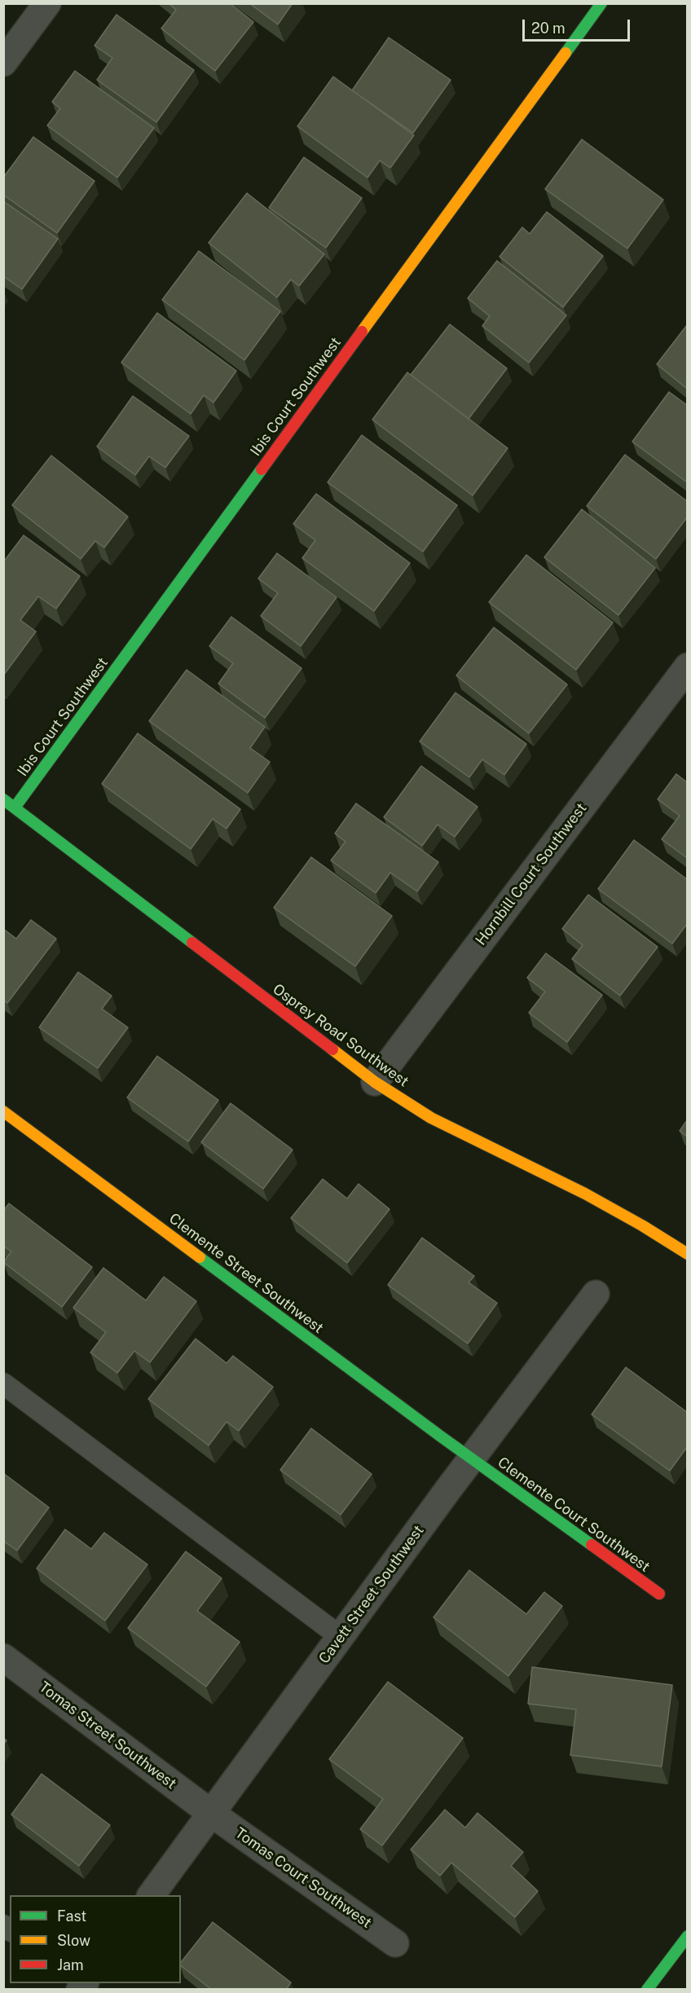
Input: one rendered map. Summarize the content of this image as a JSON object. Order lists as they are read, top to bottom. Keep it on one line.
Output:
{"streets":{"street":["Ibis Court Southwest","Hornbill Court Southwest","Osprey Road Southwest","Clemente Street Southwest","Clemente Court Southwest","Cavett Street Southwest","Tomas Street Southwest","Tomas Court Southwest"]},"crossings":[["Ibis Court Southwest","Osprey Road Southwest"],["Hornbill Court Southwest","Osprey Road Southwest"],["Clemente Street Southwest","Clemente Court Southwest"],["Clemente Street Southwest","Cavett Street Southwest"],["Clemente Court Southwest","Cavett Street Southwest"],["Cavett Street Southwest","Tomas Street Southwest"],["Cavett Street Southwest","Tomas Court Southwest"],["Tomas Street Southwest","Tomas Court Southwest"]],"legend":["Fast","Slow","Jam"],"scale_bar":"20 m"}
